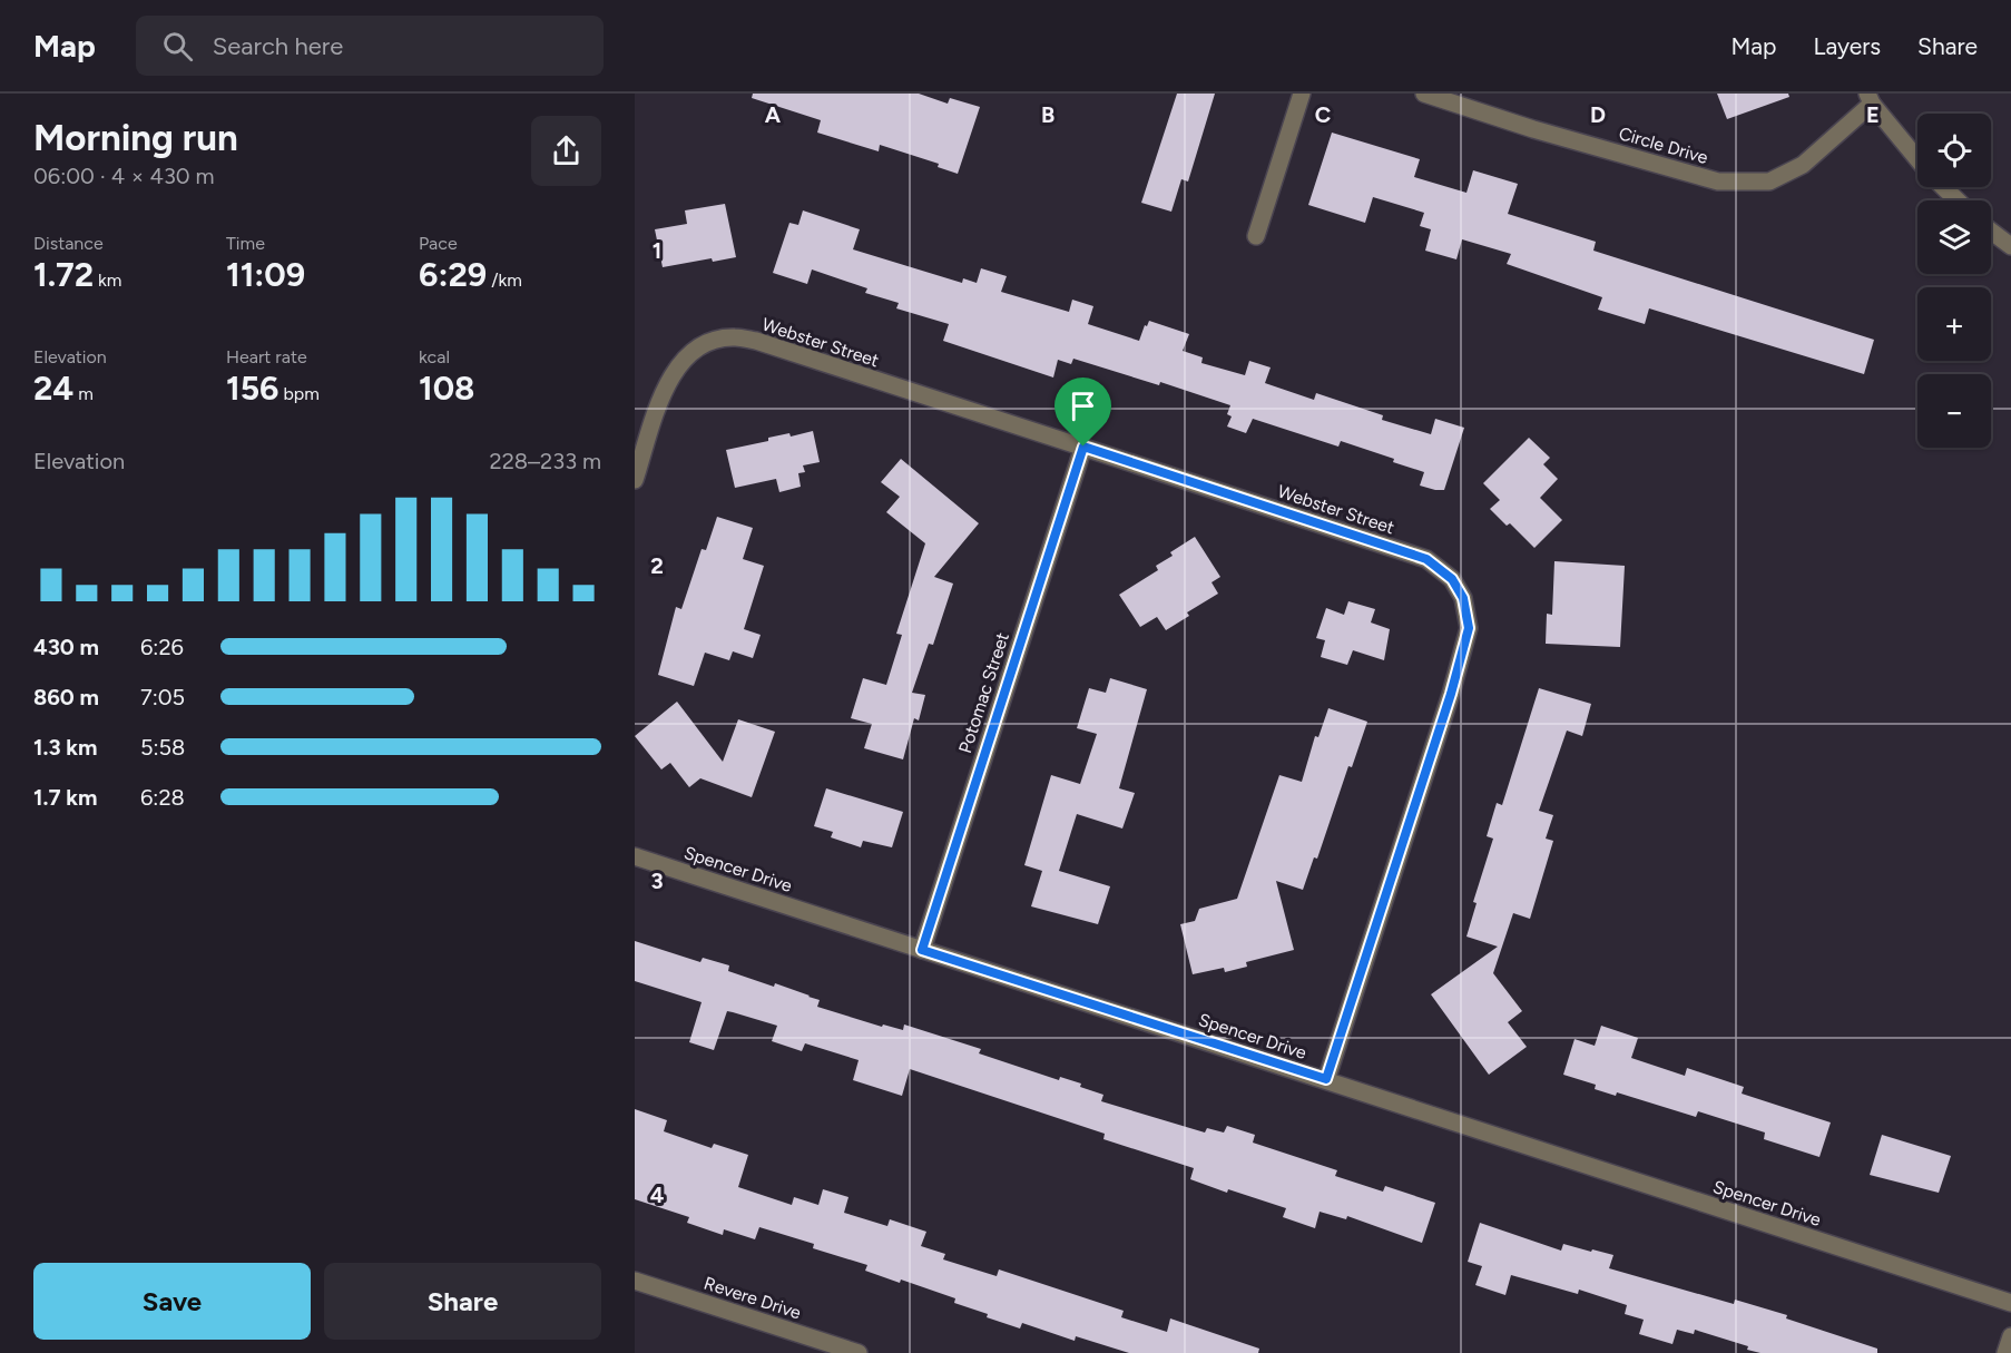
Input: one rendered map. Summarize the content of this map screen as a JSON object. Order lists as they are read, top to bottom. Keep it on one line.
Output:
{"streets":{"street":["Circle Drive","Webster Street","Potomac Street","Spencer Drive","Revere Drive"]},"crossings":[["Webster Street","Potomac Street"],["Webster Street","Spencer Drive"],["Potomac Street","Spencer Drive"]],"page":{"header":"Map","search":"Search here","nav":["Map","Layers","Share"],"heading":["Morning run","06:00 · 4 × 430 m"],"map_buttons":["+","−"],"stats":[["Distance","1.72 km"],["Time","11:09"],["Pace","6:29 /km"],["Elevation","24 m"],["Heart rate","156 bpm"],["kcal","108"]],"chart":["Elevation","228–233 m"],"list":[{"name":"430 m","note":"6:26"},{"name":"860 m","note":"7:05"},{"name":"1.3 km","note":"5:58"},{"name":"1.7 km","note":"6:28"}],"buttons":["Save","Share"]},"grid":{"columns":["A","B","C","D","E"],"rows":["1","2","3","4"]}}
